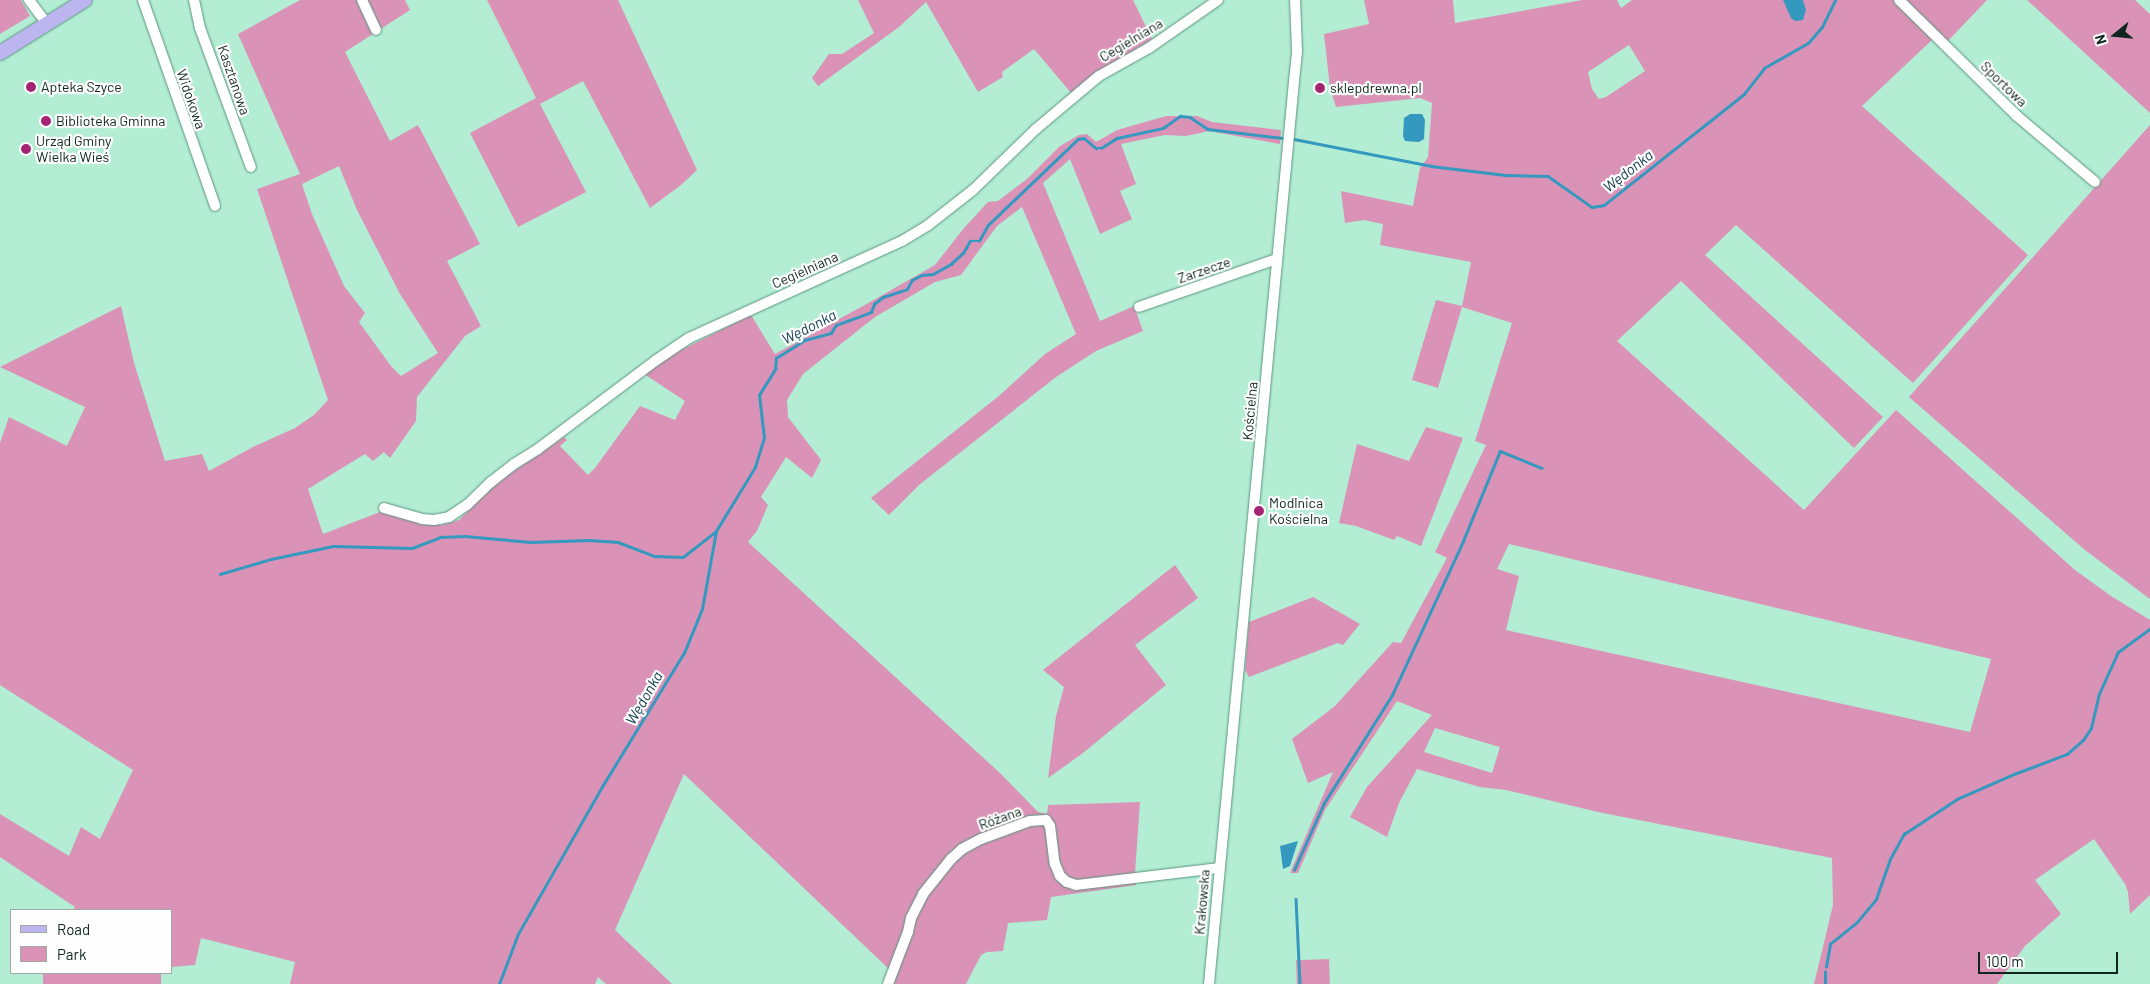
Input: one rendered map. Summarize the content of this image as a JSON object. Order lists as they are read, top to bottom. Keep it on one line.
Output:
{"streets":{"street":["Cegielniana","Kasztanowa","Sportowa","Widokowa","Zarzecze","Kościelna","Różana","Krakowska"]},"crossings":[["Zarzecze","Kościelna"],["Kościelna","Krakowska"],["Różana","Krakowska"]],"water":["Wędonka"],"places":["Apteka Szyce","sklepdrewna.pl","Biblioteka Gminna","Urząd Gminy Wielka Wieś","Modlnica Kościelna"],"legend":["Road","Park"],"scale_bar":"100 m","north":"left"}
